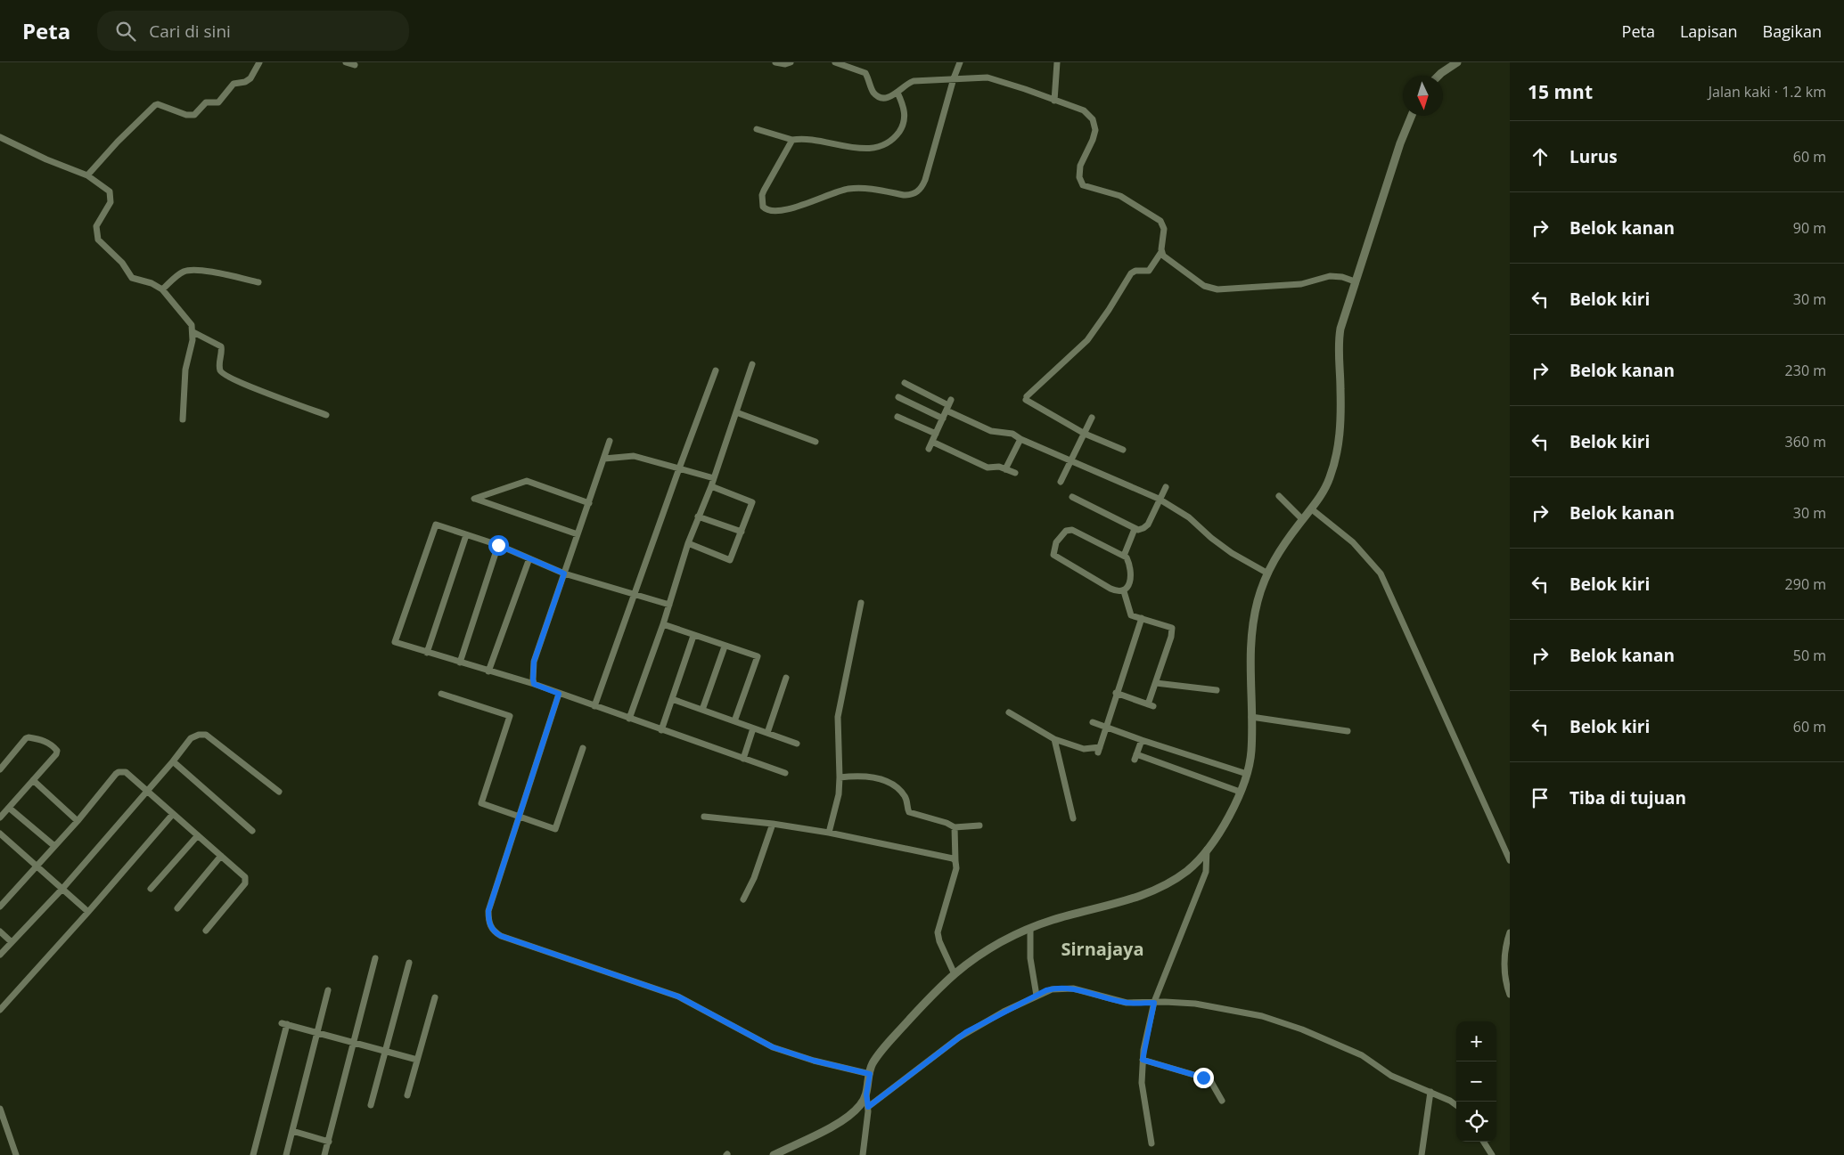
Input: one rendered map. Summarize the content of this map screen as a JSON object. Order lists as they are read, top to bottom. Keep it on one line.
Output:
{"districts":["Sirnajaya"],"north":"bottom","page":{"header":"Peta","search":"Cari di sini","nav":["Peta","Lapisan","Bagikan"],"heading":["15 mnt","Jalan kaki · 1.2 km"],"list":[["Lurus","60 m"],["Belok kanan","90 m"],["Belok kiri","30 m"],["Belok kanan","230 m"],["Belok kiri","360 m"],["Belok kanan","30 m"],["Belok kiri","290 m"],["Belok kanan","50 m"],["Belok kiri","60 m"],"Tiba di tujuan"],"map_buttons":["+","−"]}}
